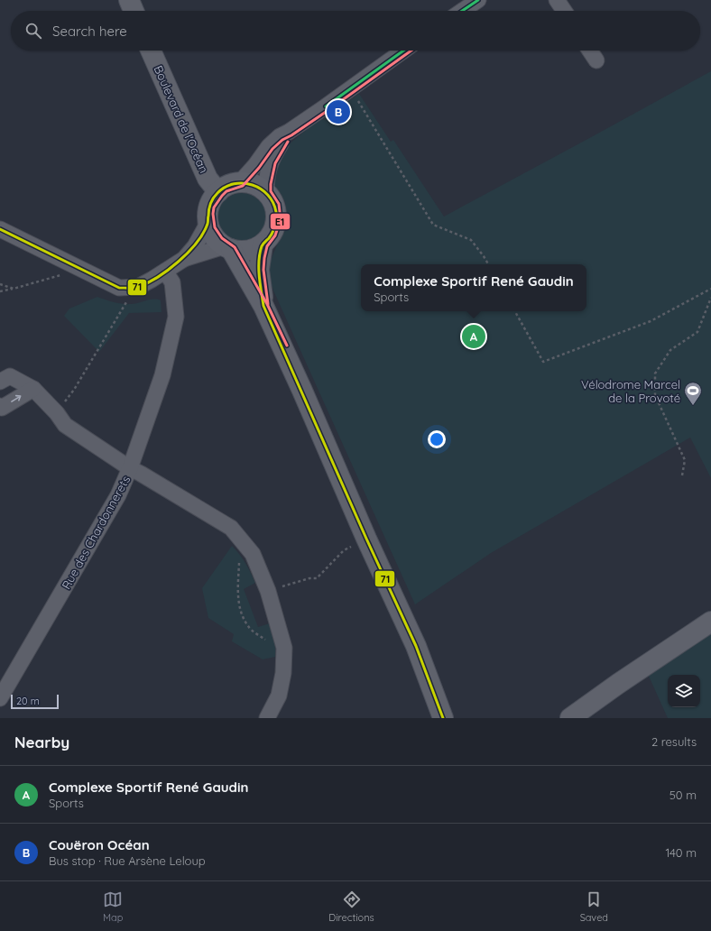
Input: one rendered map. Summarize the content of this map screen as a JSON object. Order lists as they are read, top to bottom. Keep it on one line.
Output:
{"streets":{"main road":["Boulevard de l'Océan"],"street":["Rue des Chardonnerets"]},"places":{"sports":["Vélodrome Marcel de la Provoté"]},"lines":["transit line E1","transit line 71"],"scale_bar":"20 m","page":{"search":"Search here","pins":["B","A"],"popup":["Complexe Sportif René Gaudin","Sports"],"scale":"20 m","heading":["Nearby","2 results"],"list":[{"mark":"A","name":"Complexe Sportif René Gaudin","note":"Sports","value":"50 m"},{"mark":"B","name":"Couëron Océan","note":"Bus stop · Rue Arsène Leloup","value":"140 m"}],"nav":["Map","Directions","Saved"]}}
